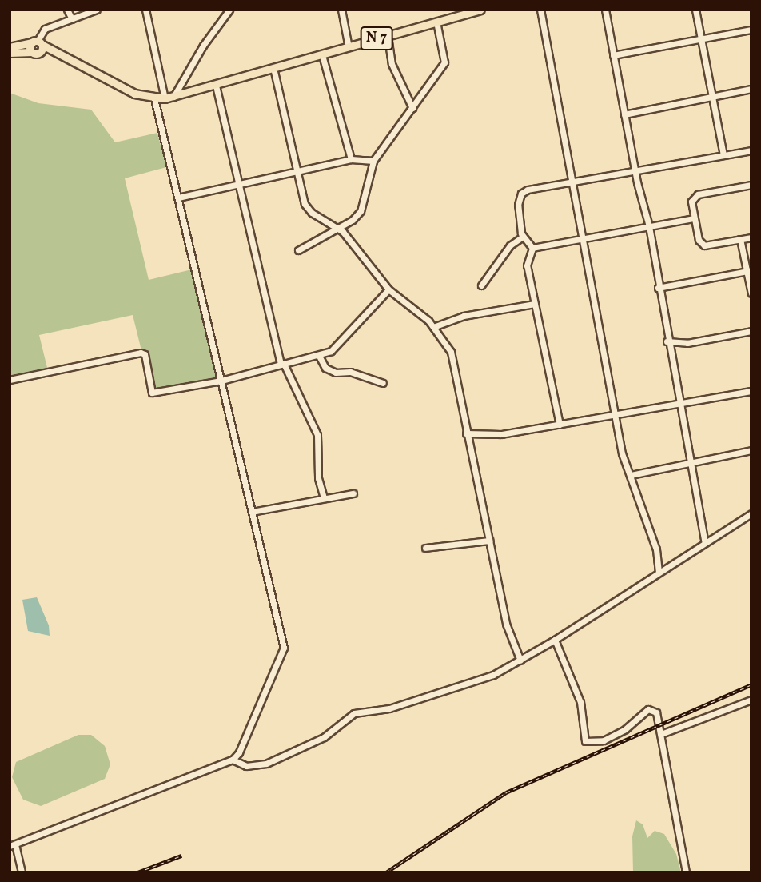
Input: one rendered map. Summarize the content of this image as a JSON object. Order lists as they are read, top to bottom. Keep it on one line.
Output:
{"streets":{"main road":["N 7"]}}
